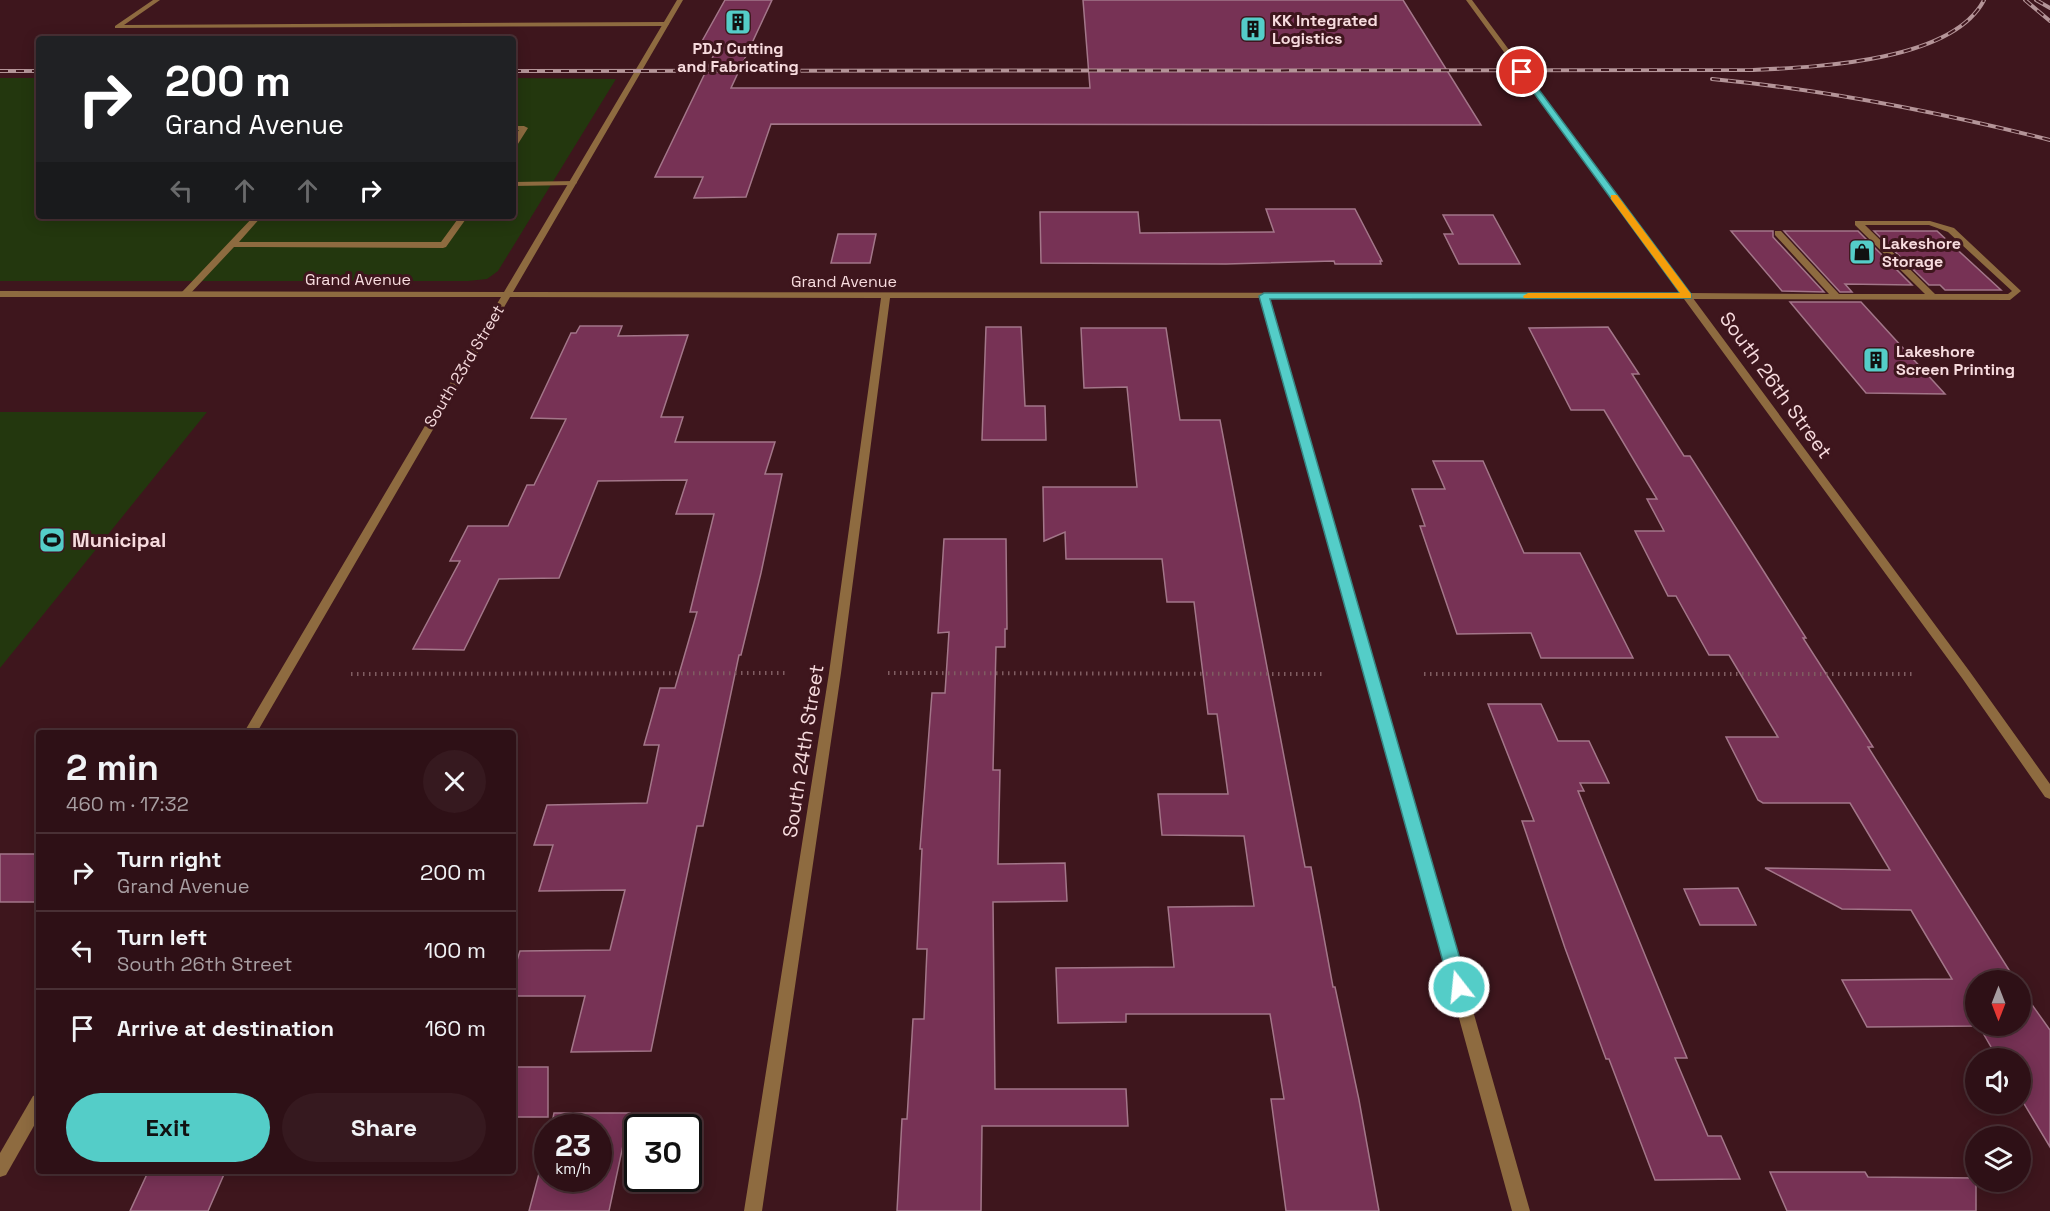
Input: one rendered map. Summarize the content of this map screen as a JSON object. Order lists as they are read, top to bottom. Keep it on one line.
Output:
{"streets":{"street":["Grand Avenue","South 23rd Street","South 26th Street","South 24th Street"]},"crossings":[["Grand Avenue","South 23rd Street"],["Grand Avenue","South 26th Street"],["Grand Avenue","South 24th Street"]],"places":{"building":["PDJ Cutting and Fabricating","KK Integrated Logistics","Lakeshore Screen Printing"],"shop":["Lakeshore Storage"],"sports":["Municipal"]},"north":"bottom","page":{"turn":["200 m","Grand Avenue"],"heading":["2 min","460 m · 17:32"],"list":[{"name":"Turn right","note":"Grand Avenue","value":"200 m"},{"name":"Turn left","note":"South 26th Street","value":"100 m"},{"name":"Arrive at destination","value":"160 m"}],"buttons":["Exit","Share"],"speed":"23 km/h","limit":"30"}}
